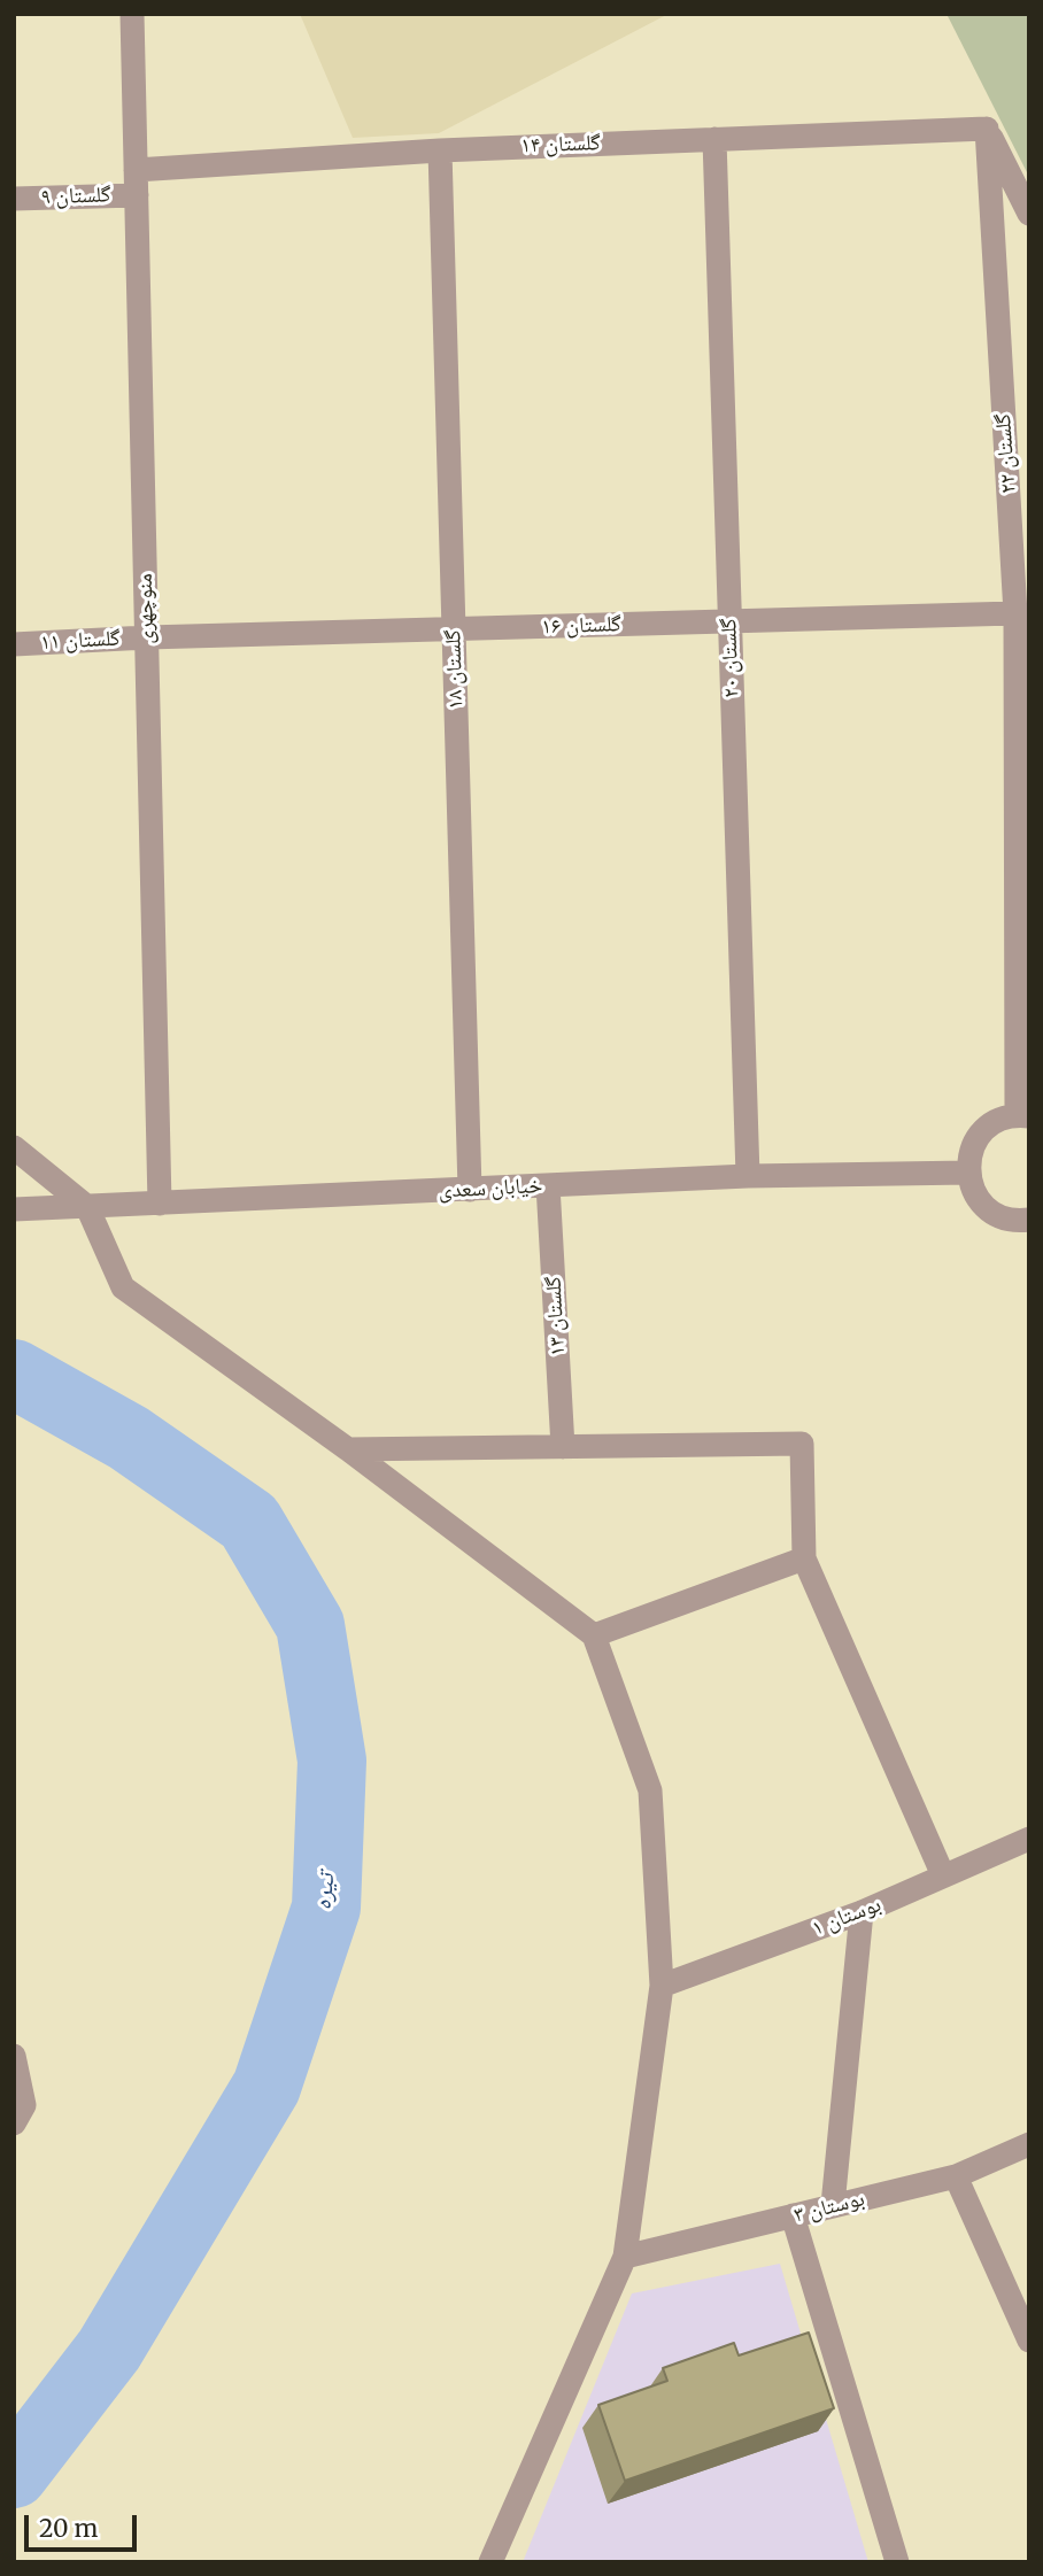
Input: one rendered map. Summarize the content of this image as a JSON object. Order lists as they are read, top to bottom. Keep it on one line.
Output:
{"streets":{"street":["گلستان ۱۴","گلستان ۹","گلستان ۲۲","منوچهری","گلستان ۱۶","گلستان ۱۱","گلستان ۲۰","گلستان ۱۸","خیابان سعدی","گلستان ۱۳","بوستان ۱","بوستان ۳"]},"crossings":[["گلستان ۱۴","گلستان ۹"],["گلستان ۱۴","گلستان ۲۲"],["گلستان ۱۴","منوچهری"],["گلستان ۱۴","گلستان ۲۰"],["گلستان ۱۴","گلستان ۱۸"],["گلستان ۹","منوچهری"],["گلستان ۲۲","گلستان ۱۶"],["منوچهری","گلستان ۱۶"],["منوچهری","گلستان ۱۱"],["منوچهری","خیابان سعدی"],["گلستان ۱۶","گلستان ۱۱"],["گلستان ۱۶","گلستان ۲۰"],["گلستان ۱۶","گلستان ۱۸"],["گلستان ۲۰","خیابان سعدی"],["گلستان ۱۸","خیابان سعدی"],["خیابان سعدی","گلستان ۱۳"]],"water":["تيره"],"scale_bar":"20 m"}
